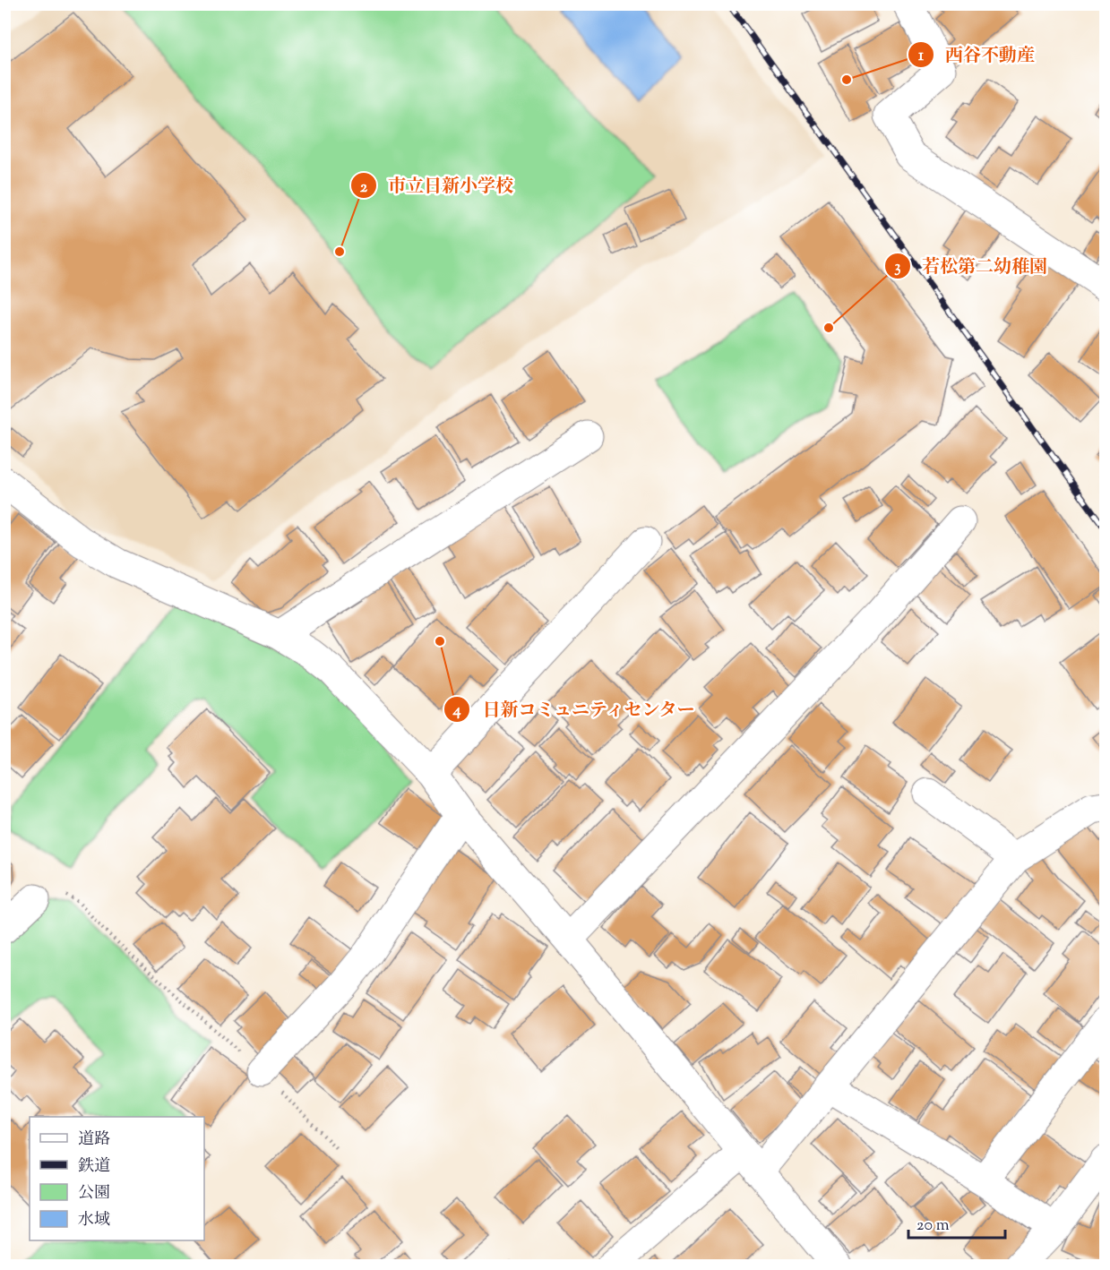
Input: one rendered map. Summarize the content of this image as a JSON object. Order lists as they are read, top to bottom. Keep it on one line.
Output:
{"places":["西谷不動産","市立日新小学校","若松第二幼稚園","日新コミュニティセンター"],"legend":["道路","鉄道","公園","水域"],"scale_bar":"20 m"}
